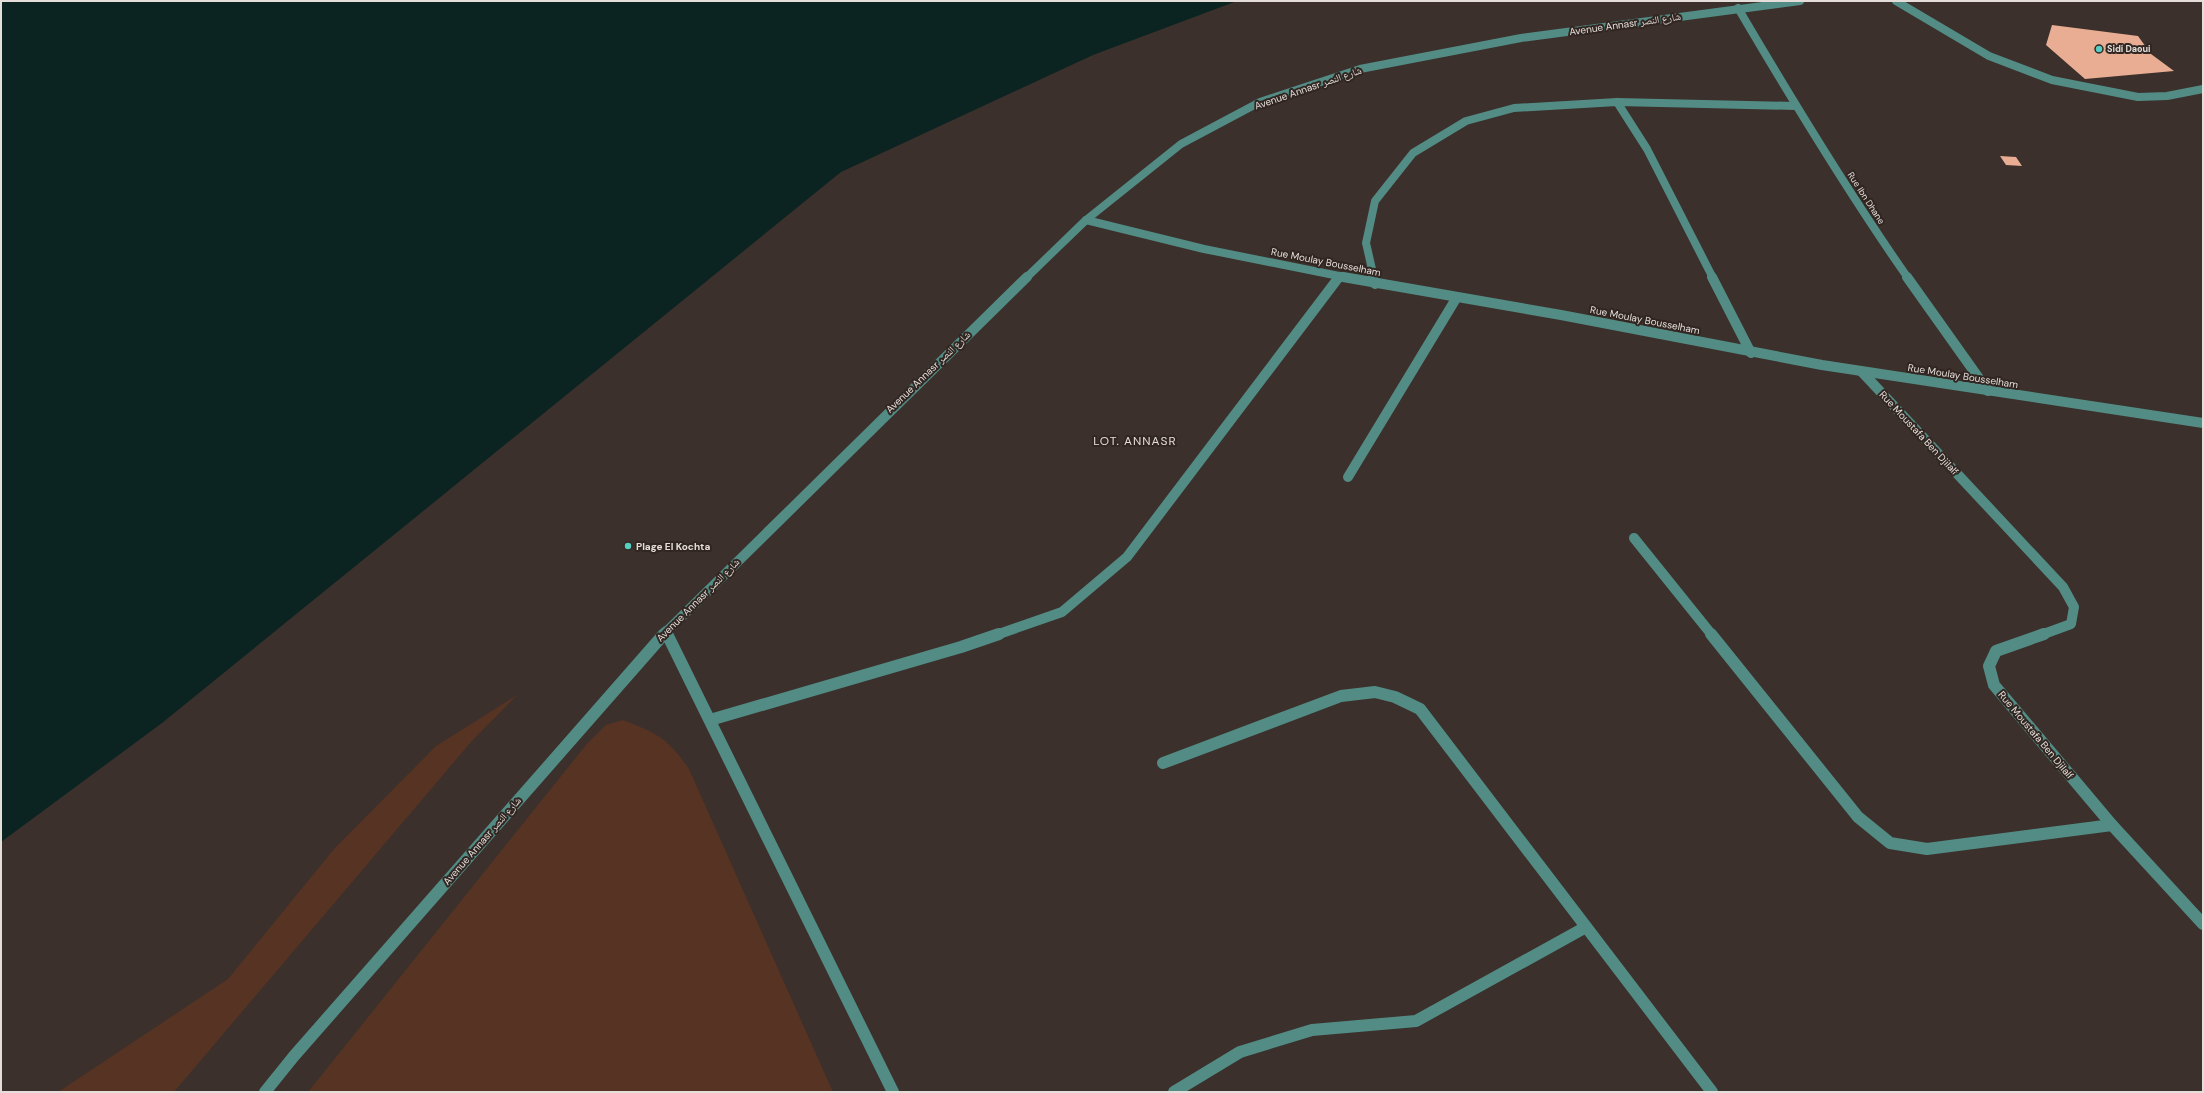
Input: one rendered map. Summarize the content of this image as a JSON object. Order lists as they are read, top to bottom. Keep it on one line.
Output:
{"streets":{"street":["Avenue Annasr شارع النصر","Rue Ibn Dhane","Rue Moulay Bousselham","Rue Moustafa Ben Djilalf"]},"crossings":[["Avenue Annasr شارع النصر","Rue Ibn Dhane"],["Avenue Annasr شارع النصر","Rue Moulay Bousselham"],["Rue Ibn Dhane","Rue Moulay Bousselham"],["Rue Moulay Bousselham","Rue Moustafa Ben Djilalf"]],"districts":["LOT. ANNASR"],"places":["Sidi Daoui","Plage El Kochta"]}
